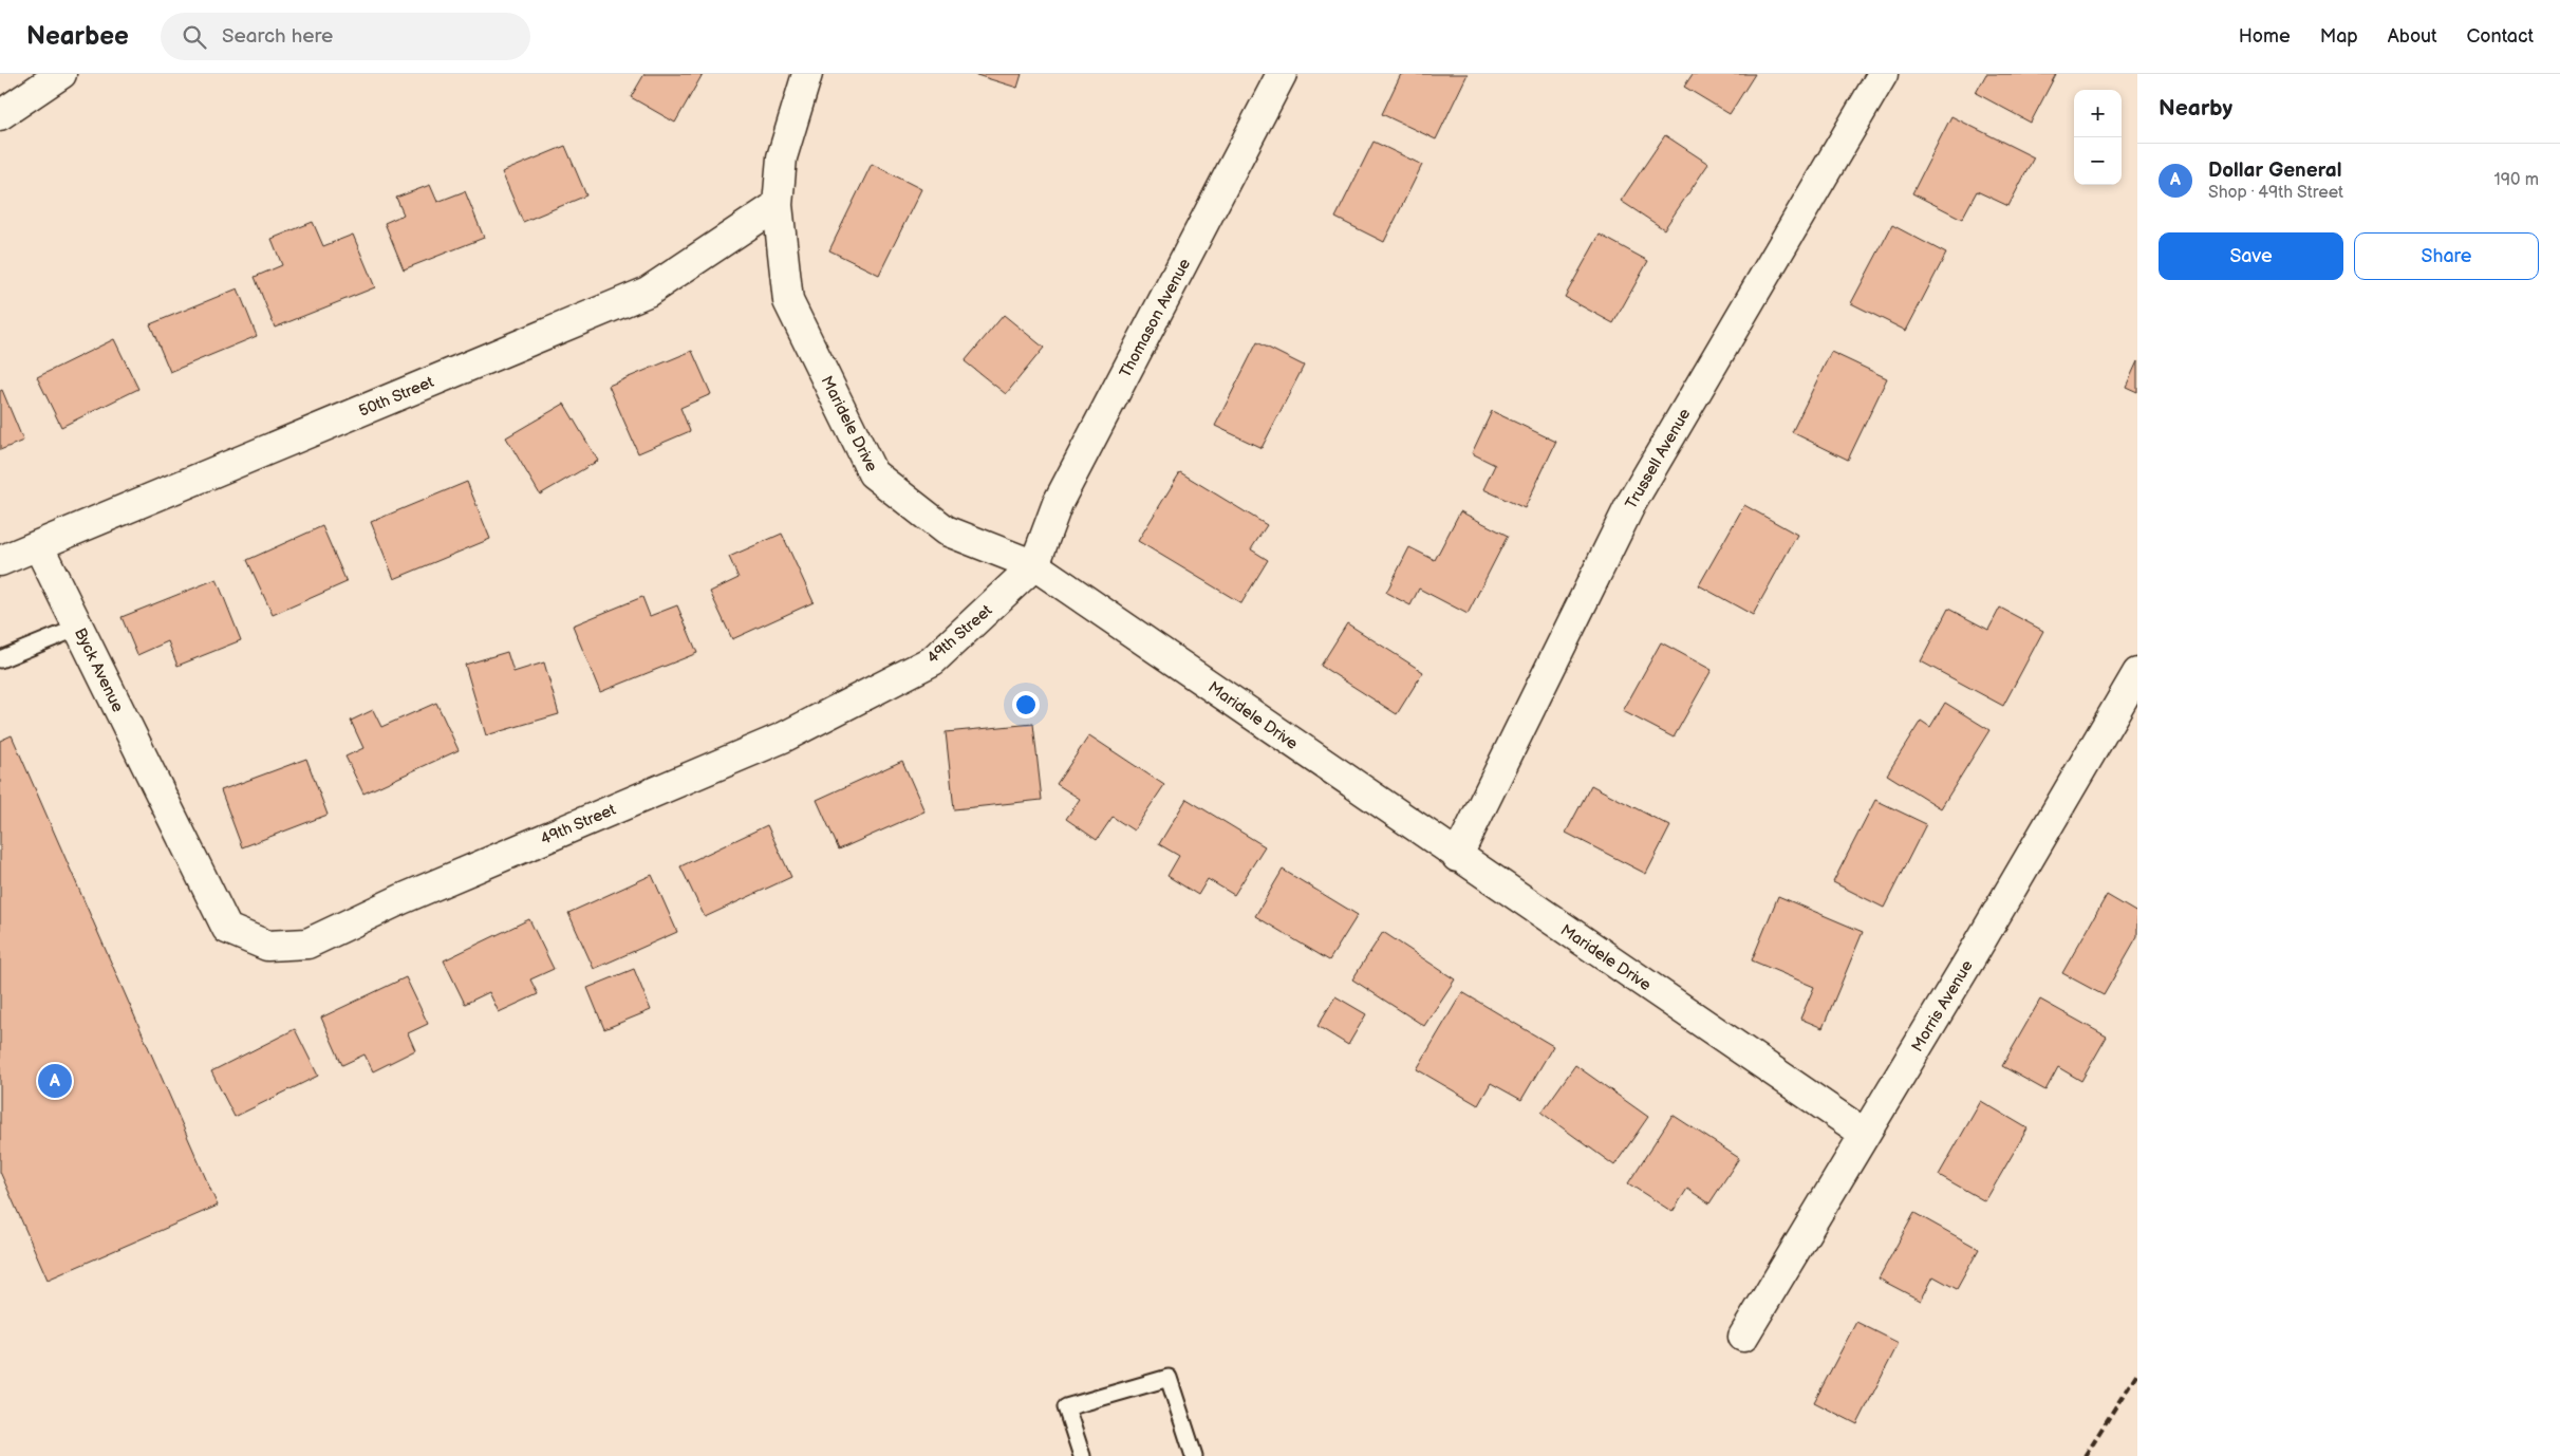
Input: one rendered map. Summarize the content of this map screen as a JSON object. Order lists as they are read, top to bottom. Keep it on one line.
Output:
{"streets":{"street":["Thomason Avenue","50th Street","Maridele Drive","Trussell Avenue","49th Street","Byck Avenue","Morris Avenue"]},"crossings":[["Thomason Avenue","Maridele Drive"],["Thomason Avenue","49th Street"],["50th Street","Maridele Drive"],["50th Street","Byck Avenue"],["Maridele Drive","Trussell Avenue"],["Maridele Drive","49th Street"],["Maridele Drive","Morris Avenue"],["49th Street","Byck Avenue"]],"page":{"header":"Nearbee","search":"Search here","nav":["Home","Map","About","Contact"],"heading":"Nearby","map_buttons":["+","−"],"list":[{"mark":"A","name":"Dollar General","note":"Shop · 49th Street","value":"190 m"}],"buttons":["Save","Share"],"pins":"A"}}
